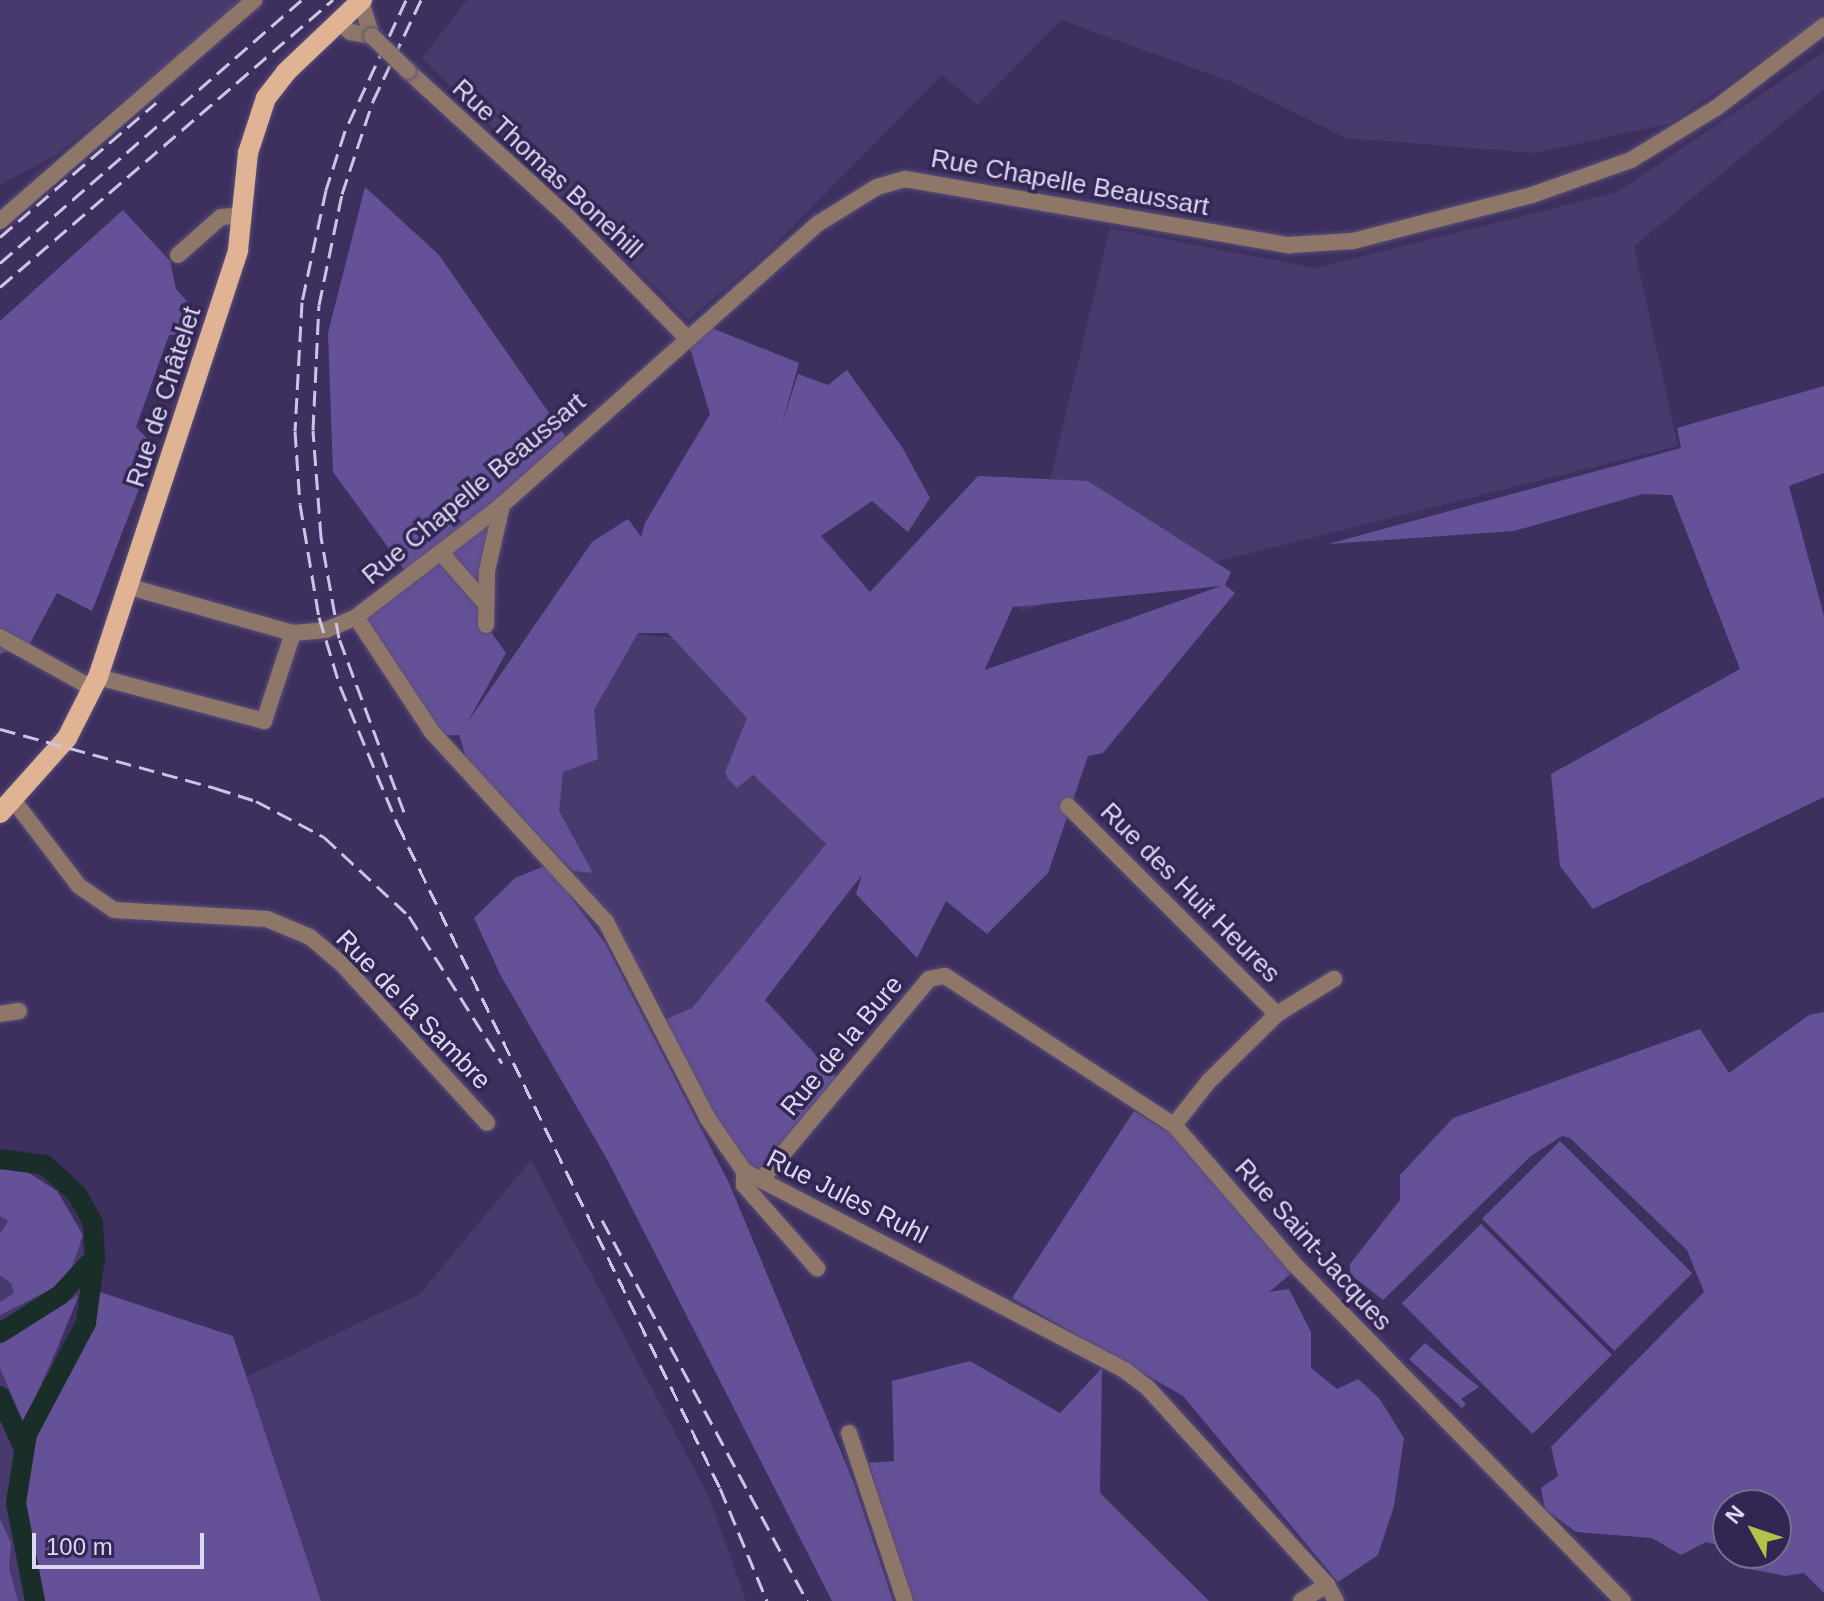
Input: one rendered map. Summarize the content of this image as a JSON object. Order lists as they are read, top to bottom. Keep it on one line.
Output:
{"streets":{"main road":["Rue de Châtelet"],"street":["Rue Thomas Bonehill","Rue Chapelle Beaussart","Rue des Huit Heures","Rue de la Sambre","Rue de la Bure","Rue Jules Ruhl","Rue Saint-Jacques"]},"crossings":[["Rue Thomas Bonehill","Rue Chapelle Beaussart"],["Rue Thomas Bonehill","Rue de Châtelet"],["Rue Chapelle Beaussart","Rue de Châtelet"],["Rue Chapelle Beaussart","Rue Jules Ruhl"],["Rue de Châtelet","Rue de la Sambre"],["Rue de la Bure","Rue Jules Ruhl"],["Rue de la Bure","Rue Saint-Jacques"]],"scale_bar":"100 m","north":"top left"}
